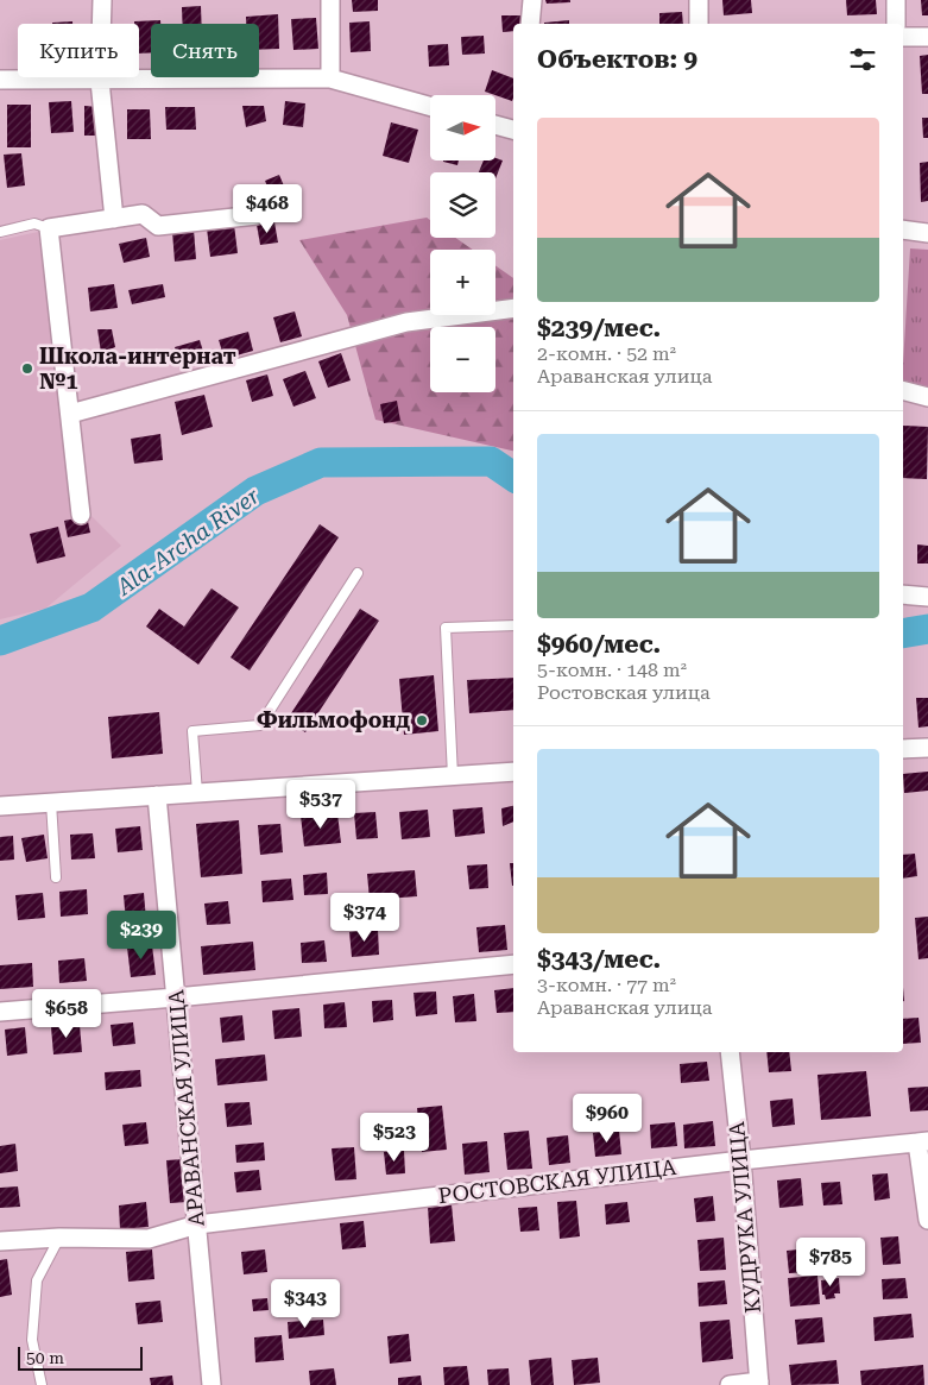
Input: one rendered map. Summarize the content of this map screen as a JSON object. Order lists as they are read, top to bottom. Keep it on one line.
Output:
{"streets":{"street":["АРАВАНСКАЯ УЛИЦА","РОСТОВСКАЯ УЛИЦА","КУДРУКА УЛИЦА"]},"crossings":[["АРАВАНСКАЯ УЛИЦА","РОСТОВСКАЯ УЛИЦА"],["РОСТОВСКАЯ УЛИЦА","КУДРУКА УЛИЦА"]],"water":["Ala-Archa River"],"places":["Школа-интернат №1","Фильмофонд"],"scale_bar":"50 m","north":"right","page":{"chip":["Купить","Снять"],"heading":"Объектов: 9","map_buttons":["+","−"],"list":[{"name":"$239/мес.","note":"2-комн. · 52 m² · Араванская улица"},{"name":"$960/мес.","note":"5-комн. · 148 m² · Ростовская улица"},{"name":"$343/мес.","note":"3-комн. · 77 m² · Араванская улица"}],"price":["$468","$537","$374","$239","$658","$960","$523","$785","$343"],"scale":"50 m"}}
